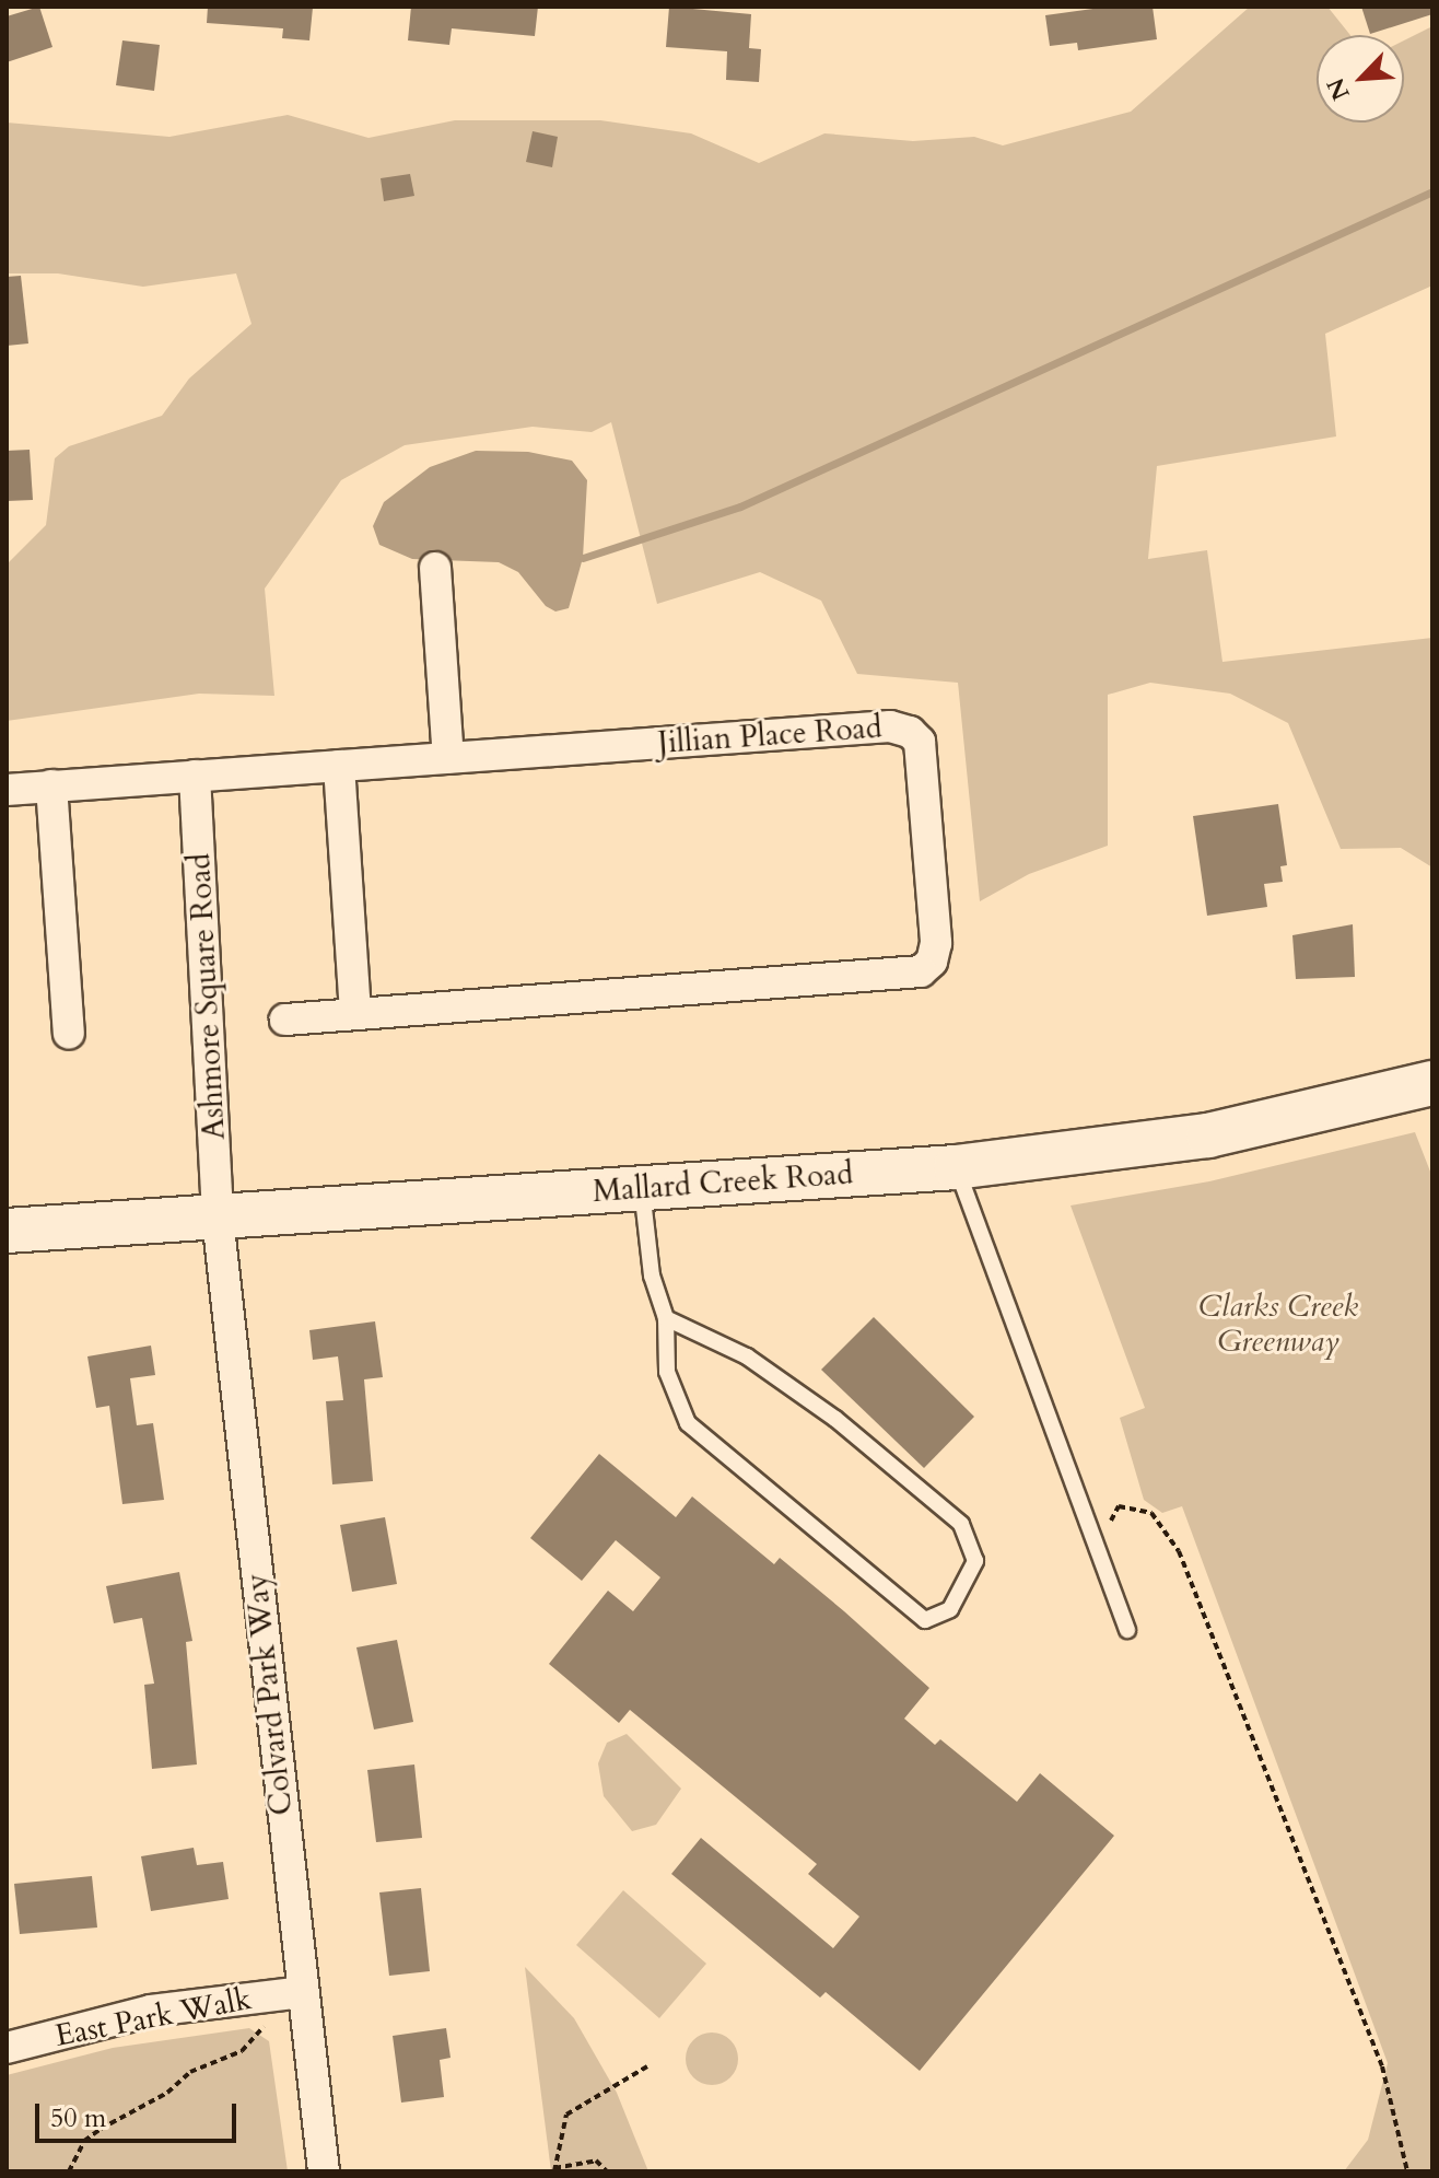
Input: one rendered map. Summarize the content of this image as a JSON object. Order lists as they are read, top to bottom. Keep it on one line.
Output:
{"streets":{"main road":["Mallard Creek Road"],"street":["Jillian Place Road","Ashmore Square Road","Colvard Park Way","East Park Walk"]},"crossings":[["Jillian Place Road","Ashmore Square Road"],["Ashmore Square Road","Mallard Creek Road"],["Ashmore Square Road","Colvard Park Way"],["Mallard Creek Road","Colvard Park Way"],["Colvard Park Way","East Park Walk"]],"parks":["Clarks Creek Greenway"],"scale_bar":"50 m","north":"bottom left"}
